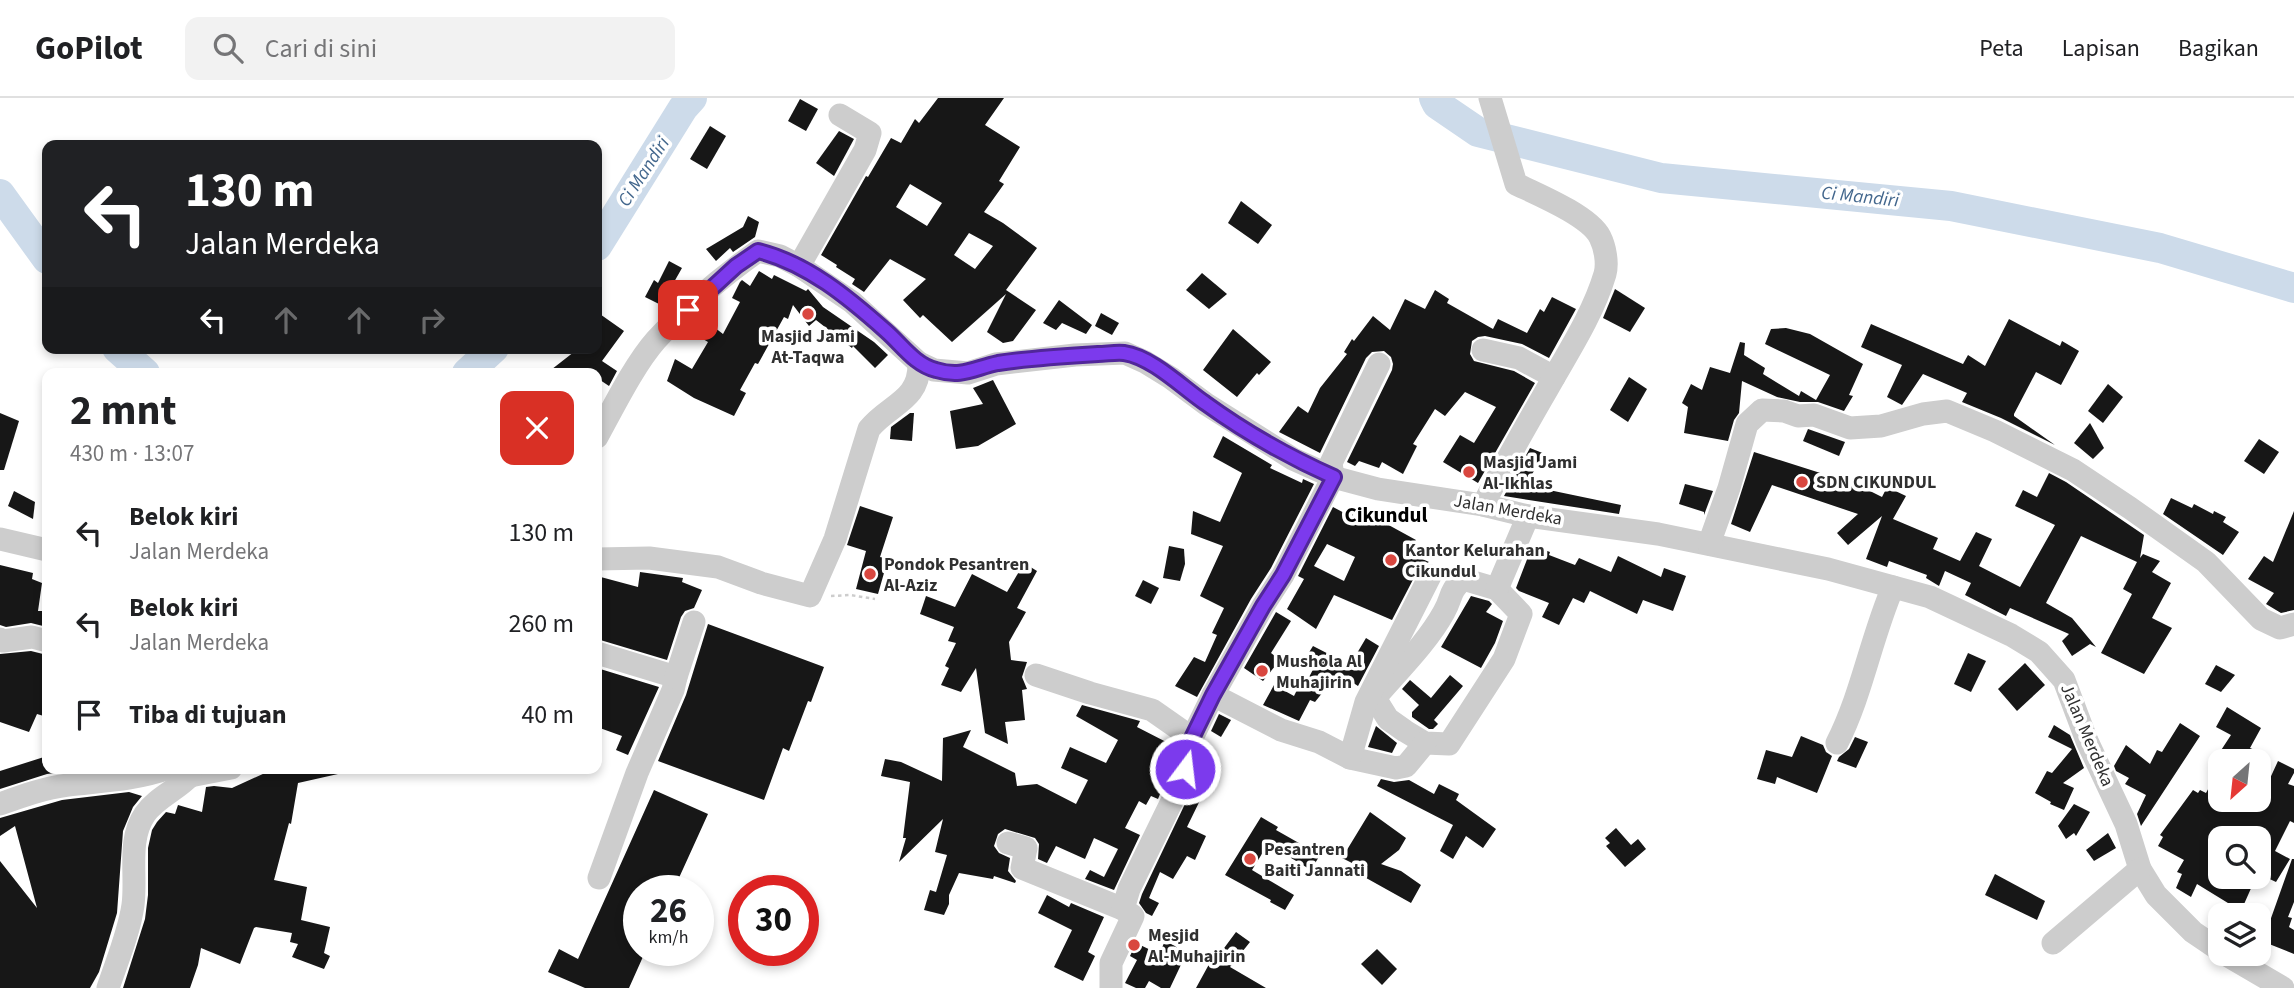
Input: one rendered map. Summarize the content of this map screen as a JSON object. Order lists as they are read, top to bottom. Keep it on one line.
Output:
{"streets":{"street":["Jalan Merdeka"]},"districts":["Cikundul"],"water":["Ci Mandiri"],"places":["Masjid Jami At-Taqwa","Masjid Jami Al-Ikhlas","SDN CIKUNDUL","Kantor Kelurahan Cikundul","Pondok Pesantren Al-Aziz","Mushola Al Muhajirin","Pesantren Baiti Jannati","Mesjid Al-Muhajirin"],"north":"bottom left","page":{"header":"GoPilot","search":"Cari di sini","nav":["Peta","Lapisan","Bagikan"],"turn":["130 m","Jalan Merdeka"],"heading":["2 mnt","430 m · 13:07"],"list":[{"name":"Belok kiri","note":"Jalan Merdeka","value":"130 m"},{"name":"Belok kiri","note":"Jalan Merdeka","value":"260 m"},{"name":"Tiba di tujuan","value":"40 m"}],"speed":"26 km/h","limit":"30"}}
